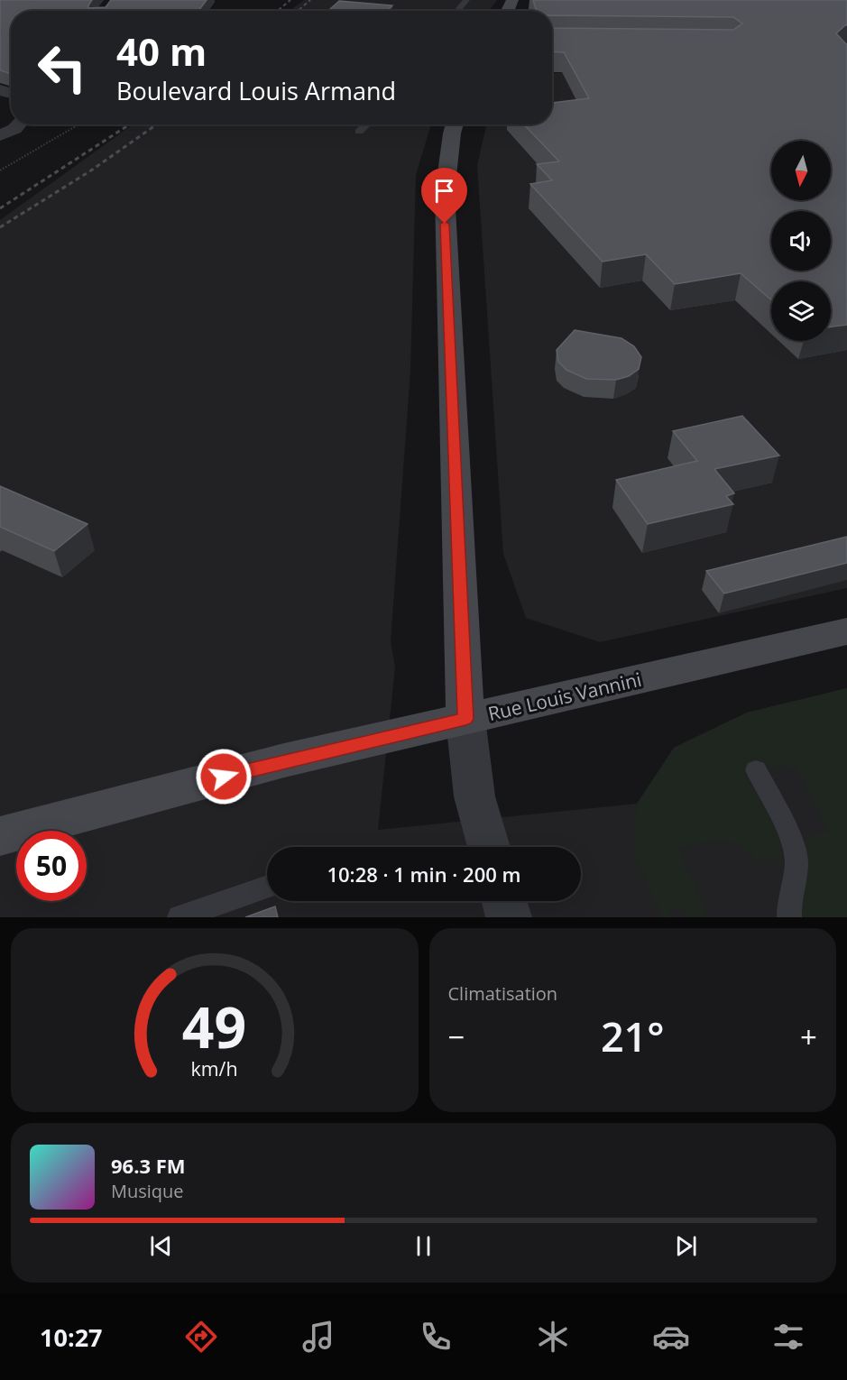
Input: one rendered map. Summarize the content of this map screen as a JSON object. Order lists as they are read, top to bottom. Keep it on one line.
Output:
{"streets":{"main road":["Rue Louis Vannini"]},"north":"bottom","page":{"turn":["40 m","Boulevard Louis Armand"],"limit":"50","trip":"10:28 · 1 min · 200 m","tile":"Climatisation","heat":["−","21°","+"],"song":["96.3 FM","Musique"],"tabs":"10:27","gauge":["49","km/h"]}}
